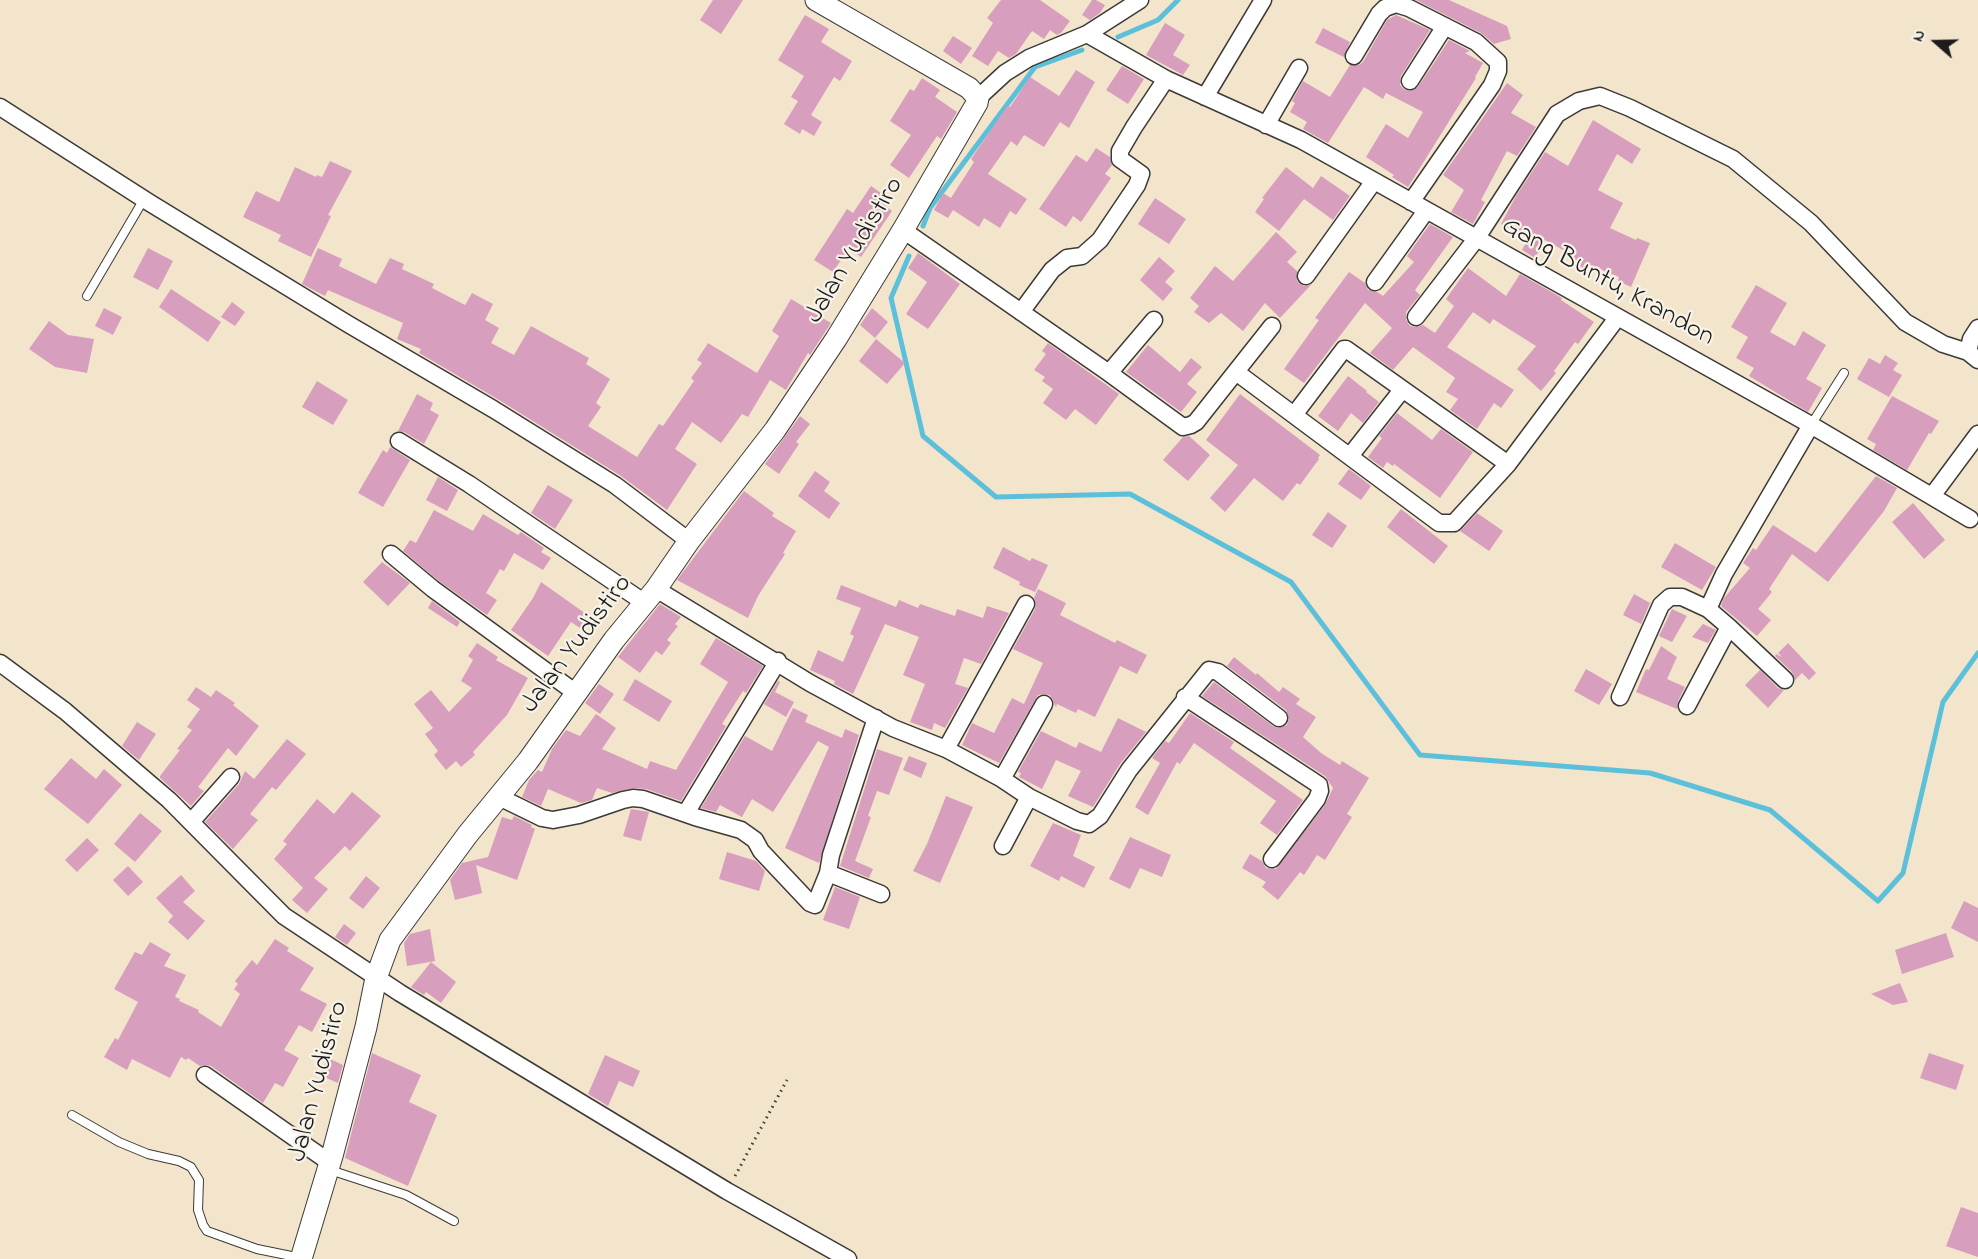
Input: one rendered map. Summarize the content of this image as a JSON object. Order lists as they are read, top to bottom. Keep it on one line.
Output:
{"streets":{"street":["Jalan Yudistiro","Gang Buntu, Krandon"]},"north":"left"}
